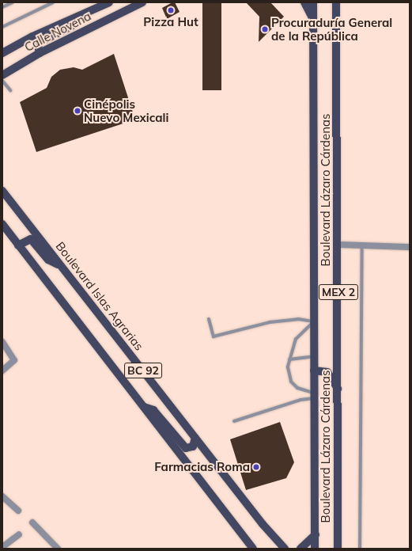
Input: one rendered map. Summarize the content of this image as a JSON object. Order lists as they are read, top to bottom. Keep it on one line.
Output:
{"streets":{"main road":["Calle Novena","Boulevard Lázaro Cárdenas","MEX 2","Boulevard Islas Agrarias","BC 92"]},"places":["Pizza Hut","Procuraduría General de la República","Cinépolis Nuevo Mexicali","Farmacias Roma"]}
